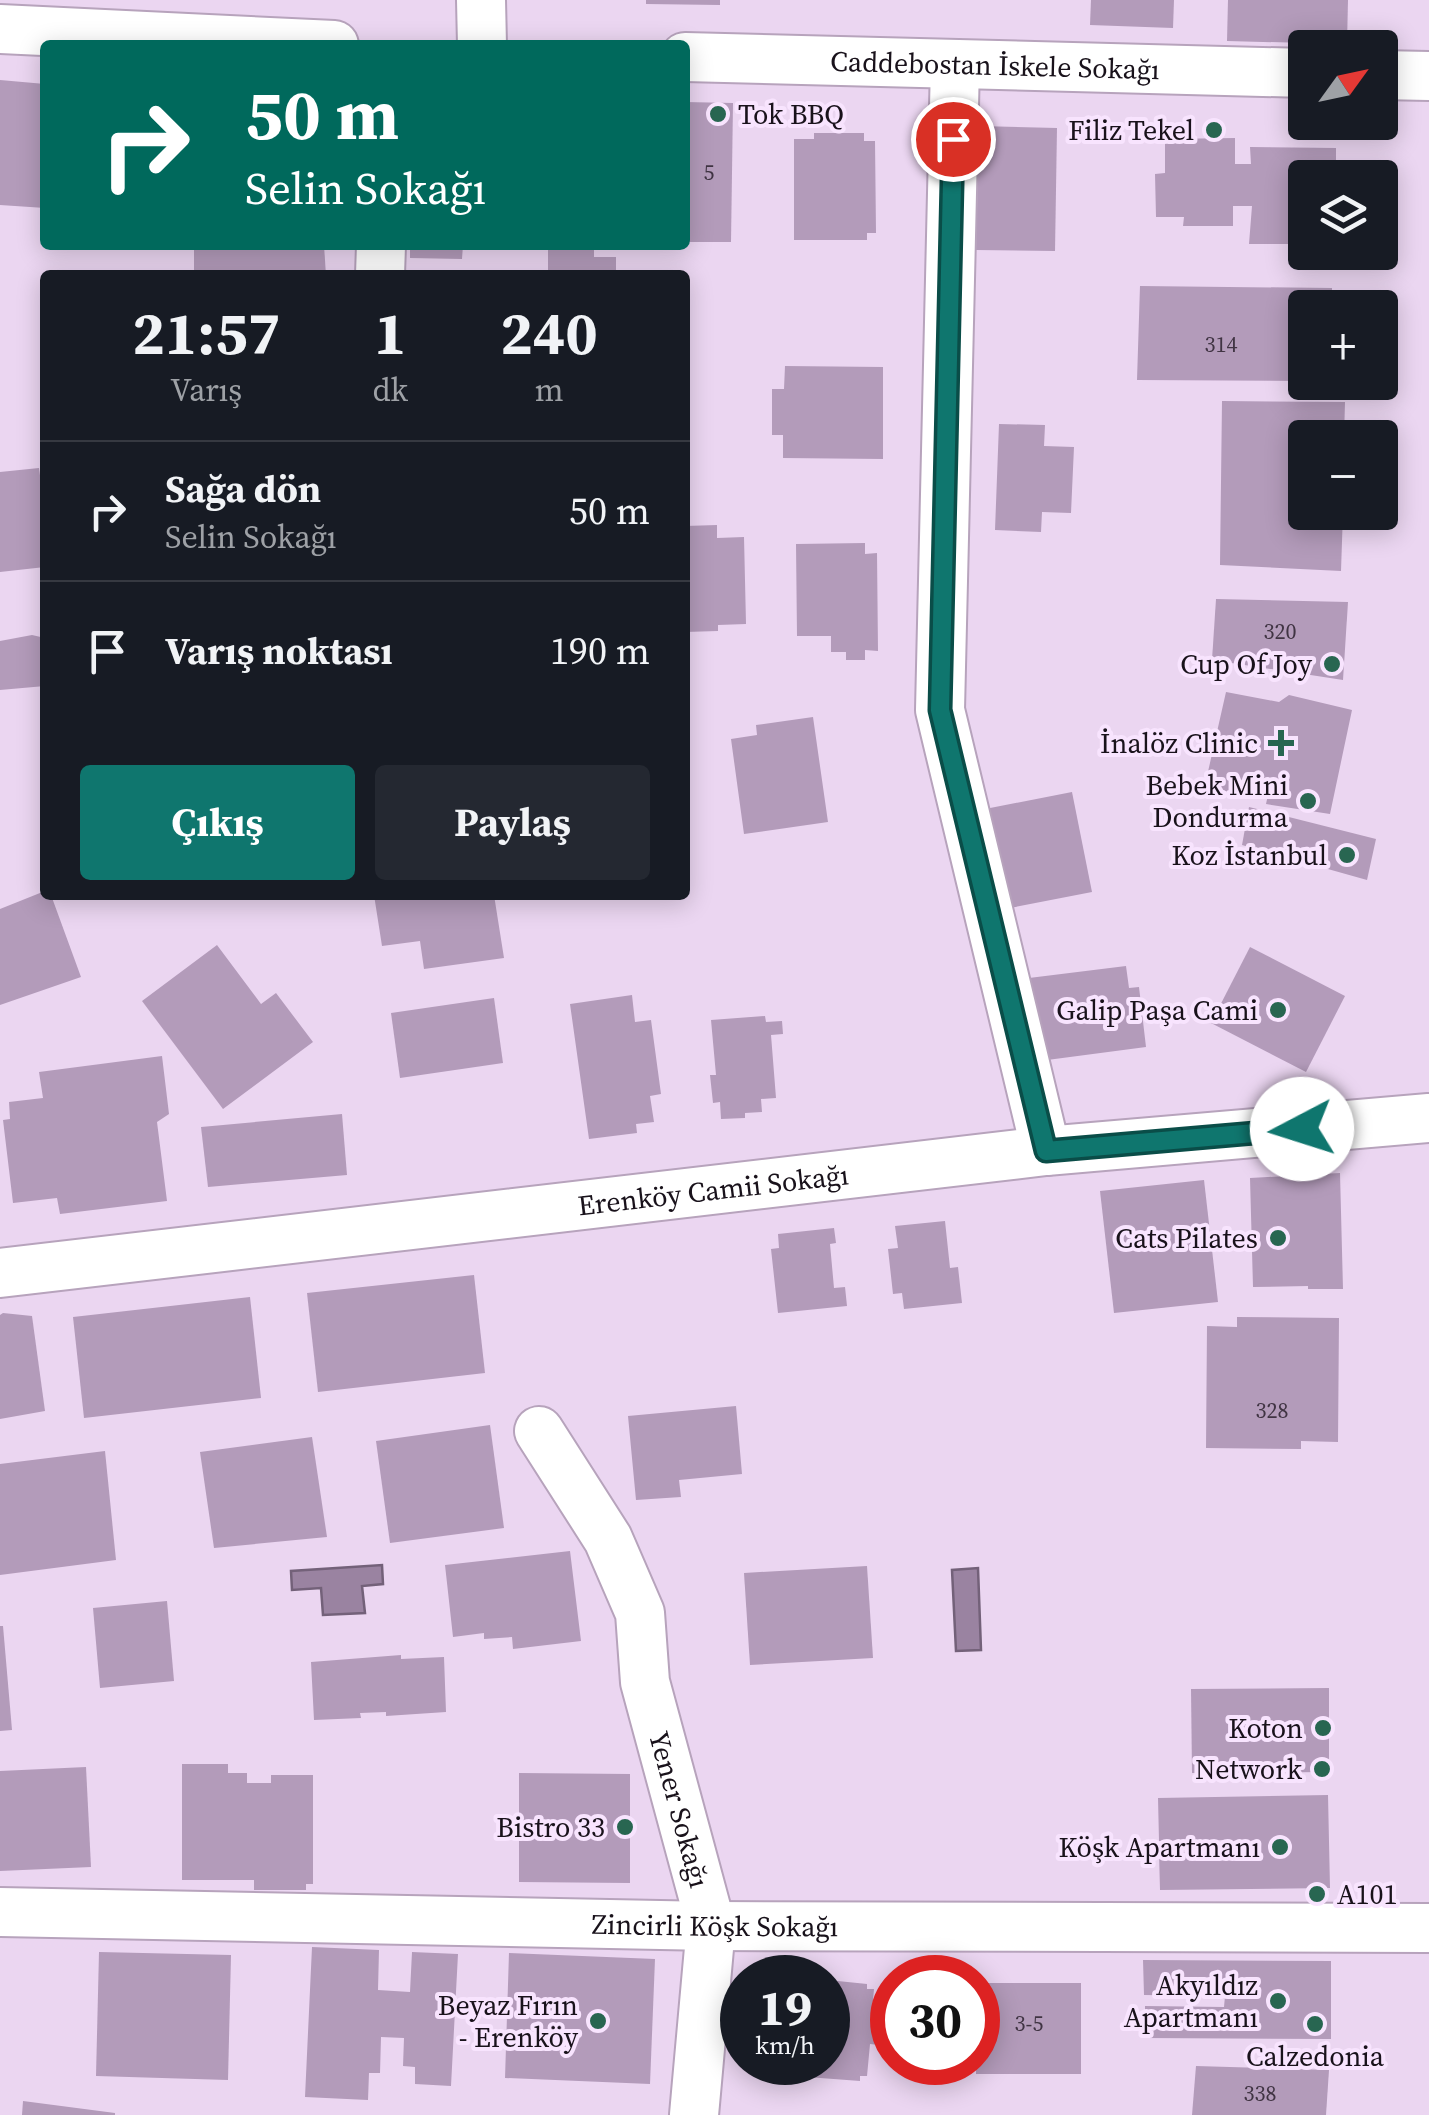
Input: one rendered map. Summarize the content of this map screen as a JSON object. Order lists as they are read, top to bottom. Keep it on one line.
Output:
{"streets":{"street":["Caddebostan İskele Sokağı","Erenköy Camii Sokağı","Yener Sokağı","Zincirli Köşk Sokağı"]},"crossings":[["Yener Sokağı","Zincirli Köşk Sokağı"]],"places":{"other":["Tok BBQ","Filiz Tekel","Cup Of Joy","Bebek Mini Dondurma","Koz İstanbul","Galip Paşa Cami","Cats Pilates","Koton","Network","Bistro 33","Köşk Apartmanı","A101","Akyıldız Apartmanı","Beyaz Fırın - Erenköy","Calzedonia"],"health":["İnalöz Clinic"]},"house_numbers":["5","314","320","328","3-5","338"],"north":"top right","page":{"map_buttons":["+","−"],"turn":["50 m","Selin Sokağı"],"eta":["21:57","Varış","1","dk","240","m"],"list":[{"name":"Sağa dön","note":"Selin Sokağı","value":"50 m"},{"name":"Varış noktası","value":"190 m"}],"buttons":["Çıkış","Paylaş"],"speed":"19 km/h","limit":"30"}}
